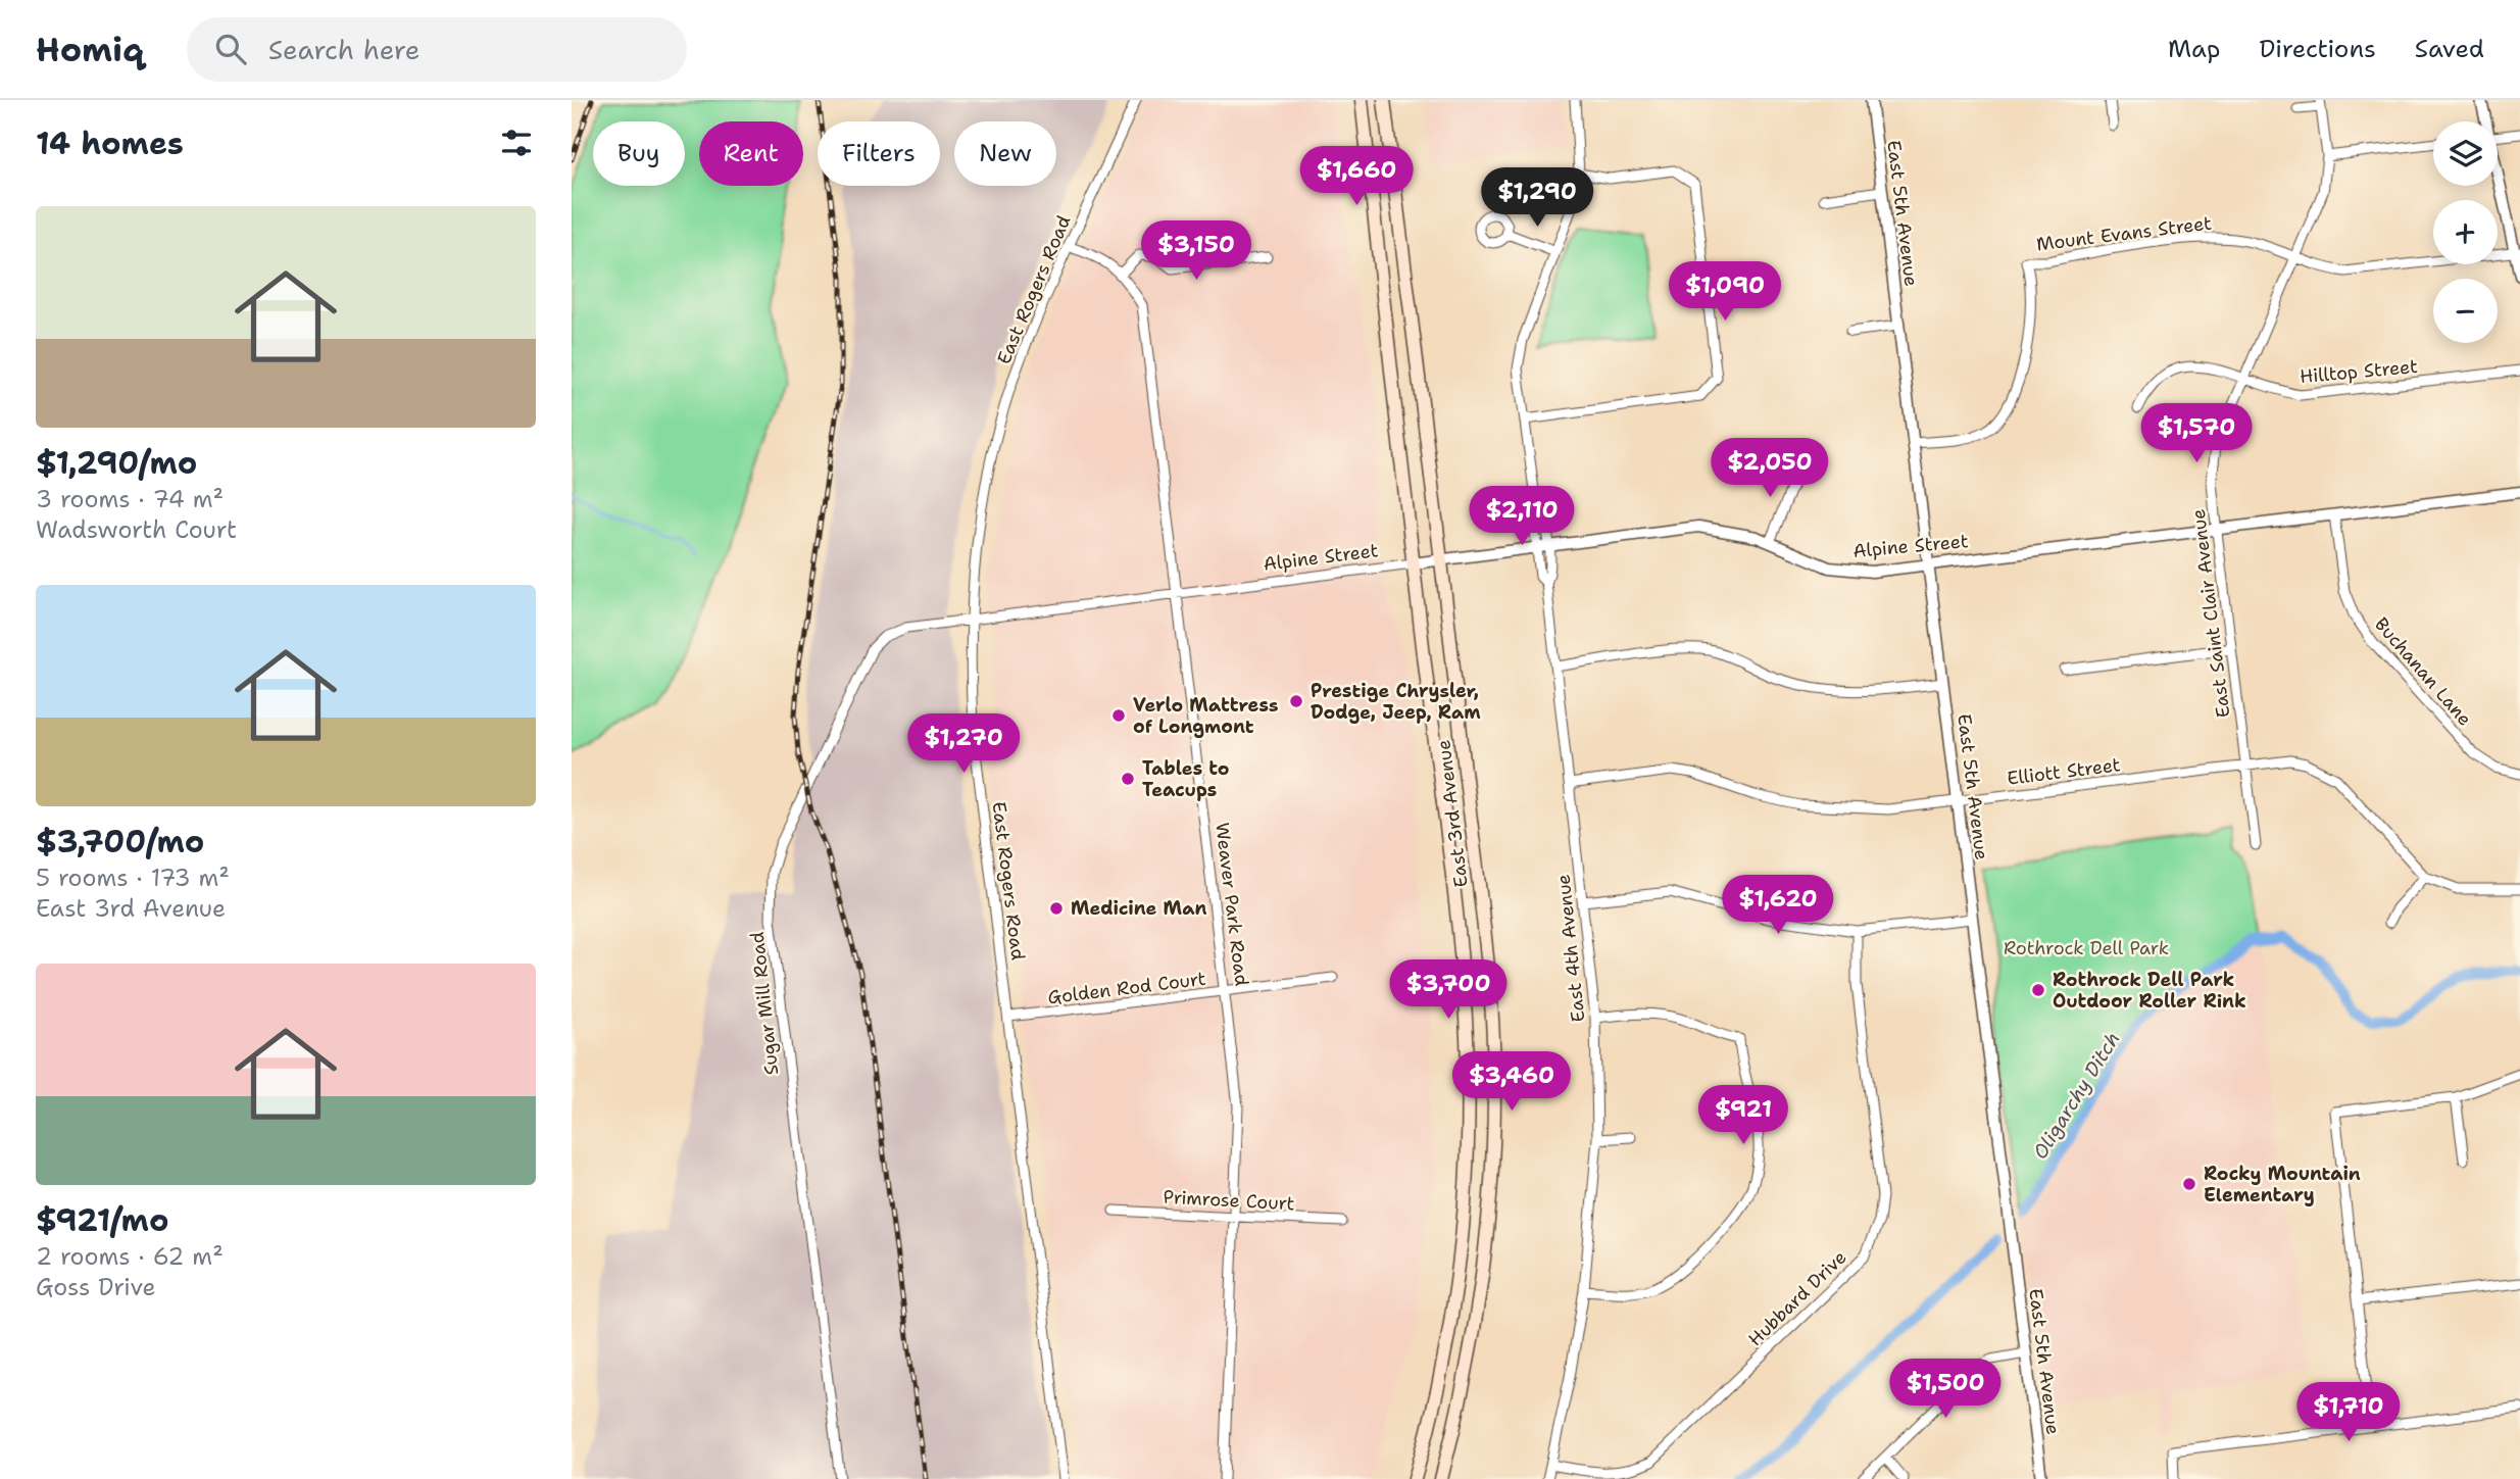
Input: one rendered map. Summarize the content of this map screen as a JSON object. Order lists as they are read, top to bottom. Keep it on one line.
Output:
{"streets":{"main road":["East 3rd Avenue"],"street":["East 5th Avenue","Mount Evans Street","East Rogers Road","Hilltop Street","Alpine Street","East Saint Clair Avenue","Buchanan Lane","Elliott Street","Weaver Park Road","East 4th Avenue","Golden Rod Court","Sugar Mill Road","Primrose Court","Hubbard Drive"]},"crossings":[["East 5th Avenue","Mount Evans Street"],["East 5th Avenue","Alpine Street"],["East 5th Avenue","Elliott Street"],["Mount Evans Street","East Saint Clair Avenue"],["East Rogers Road","Alpine Street"],["East Rogers Road","Weaver Park Road"],["East Rogers Road","Golden Rod Court"],["East Rogers Road","Sugar Mill Road"],["Hilltop Street","East Saint Clair Avenue"],["Alpine Street","East Saint Clair Avenue"],["Alpine Street","Buchanan Lane"],["Alpine Street","East 3rd Avenue"],["Alpine Street","Weaver Park Road"],["Alpine Street","East 4th Avenue"],["Alpine Street","Sugar Mill Road"],["East Saint Clair Avenue","Elliott Street"],["Elliott Street","East 4th Avenue"],["Weaver Park Road","Golden Rod Court"],["Weaver Park Road","Primrose Court"],["East 4th Avenue","Hubbard Drive"]],"water":["Oligarchy Ditch"],"parks":["Rothrock Dell Park"],"places":["Prestige Chrysler, Dodge, Jeep, Ram","Verlo Mattress of Longmont","Tables to Teacups","Medicine Man","Rothrock Dell Park Outdoor Roller Rink","Rocky Mountain Elementary"],"page":{"header":"Homiq","search":"Search here","nav":["Map","Directions","Saved"],"heading":"14 homes","map_buttons":["+","−"],"chip":["Buy","Rent","Filters","New"],"price":["$1,660","$1,290","$3,150","$1,090","$1,570","$2,050","$2,110","$1,270","$1,620","$3,700","$3,460","$921","$1,500","$1,710"],"list":[{"name":"$1,290/mo","note":"3 rooms · 74 m² · Wadsworth Court"},{"name":"$3,700/mo","note":"5 rooms · 173 m² · East 3rd Avenue"},{"name":"$921/mo","note":"2 rooms · 62 m² · Goss Drive"}]}}
